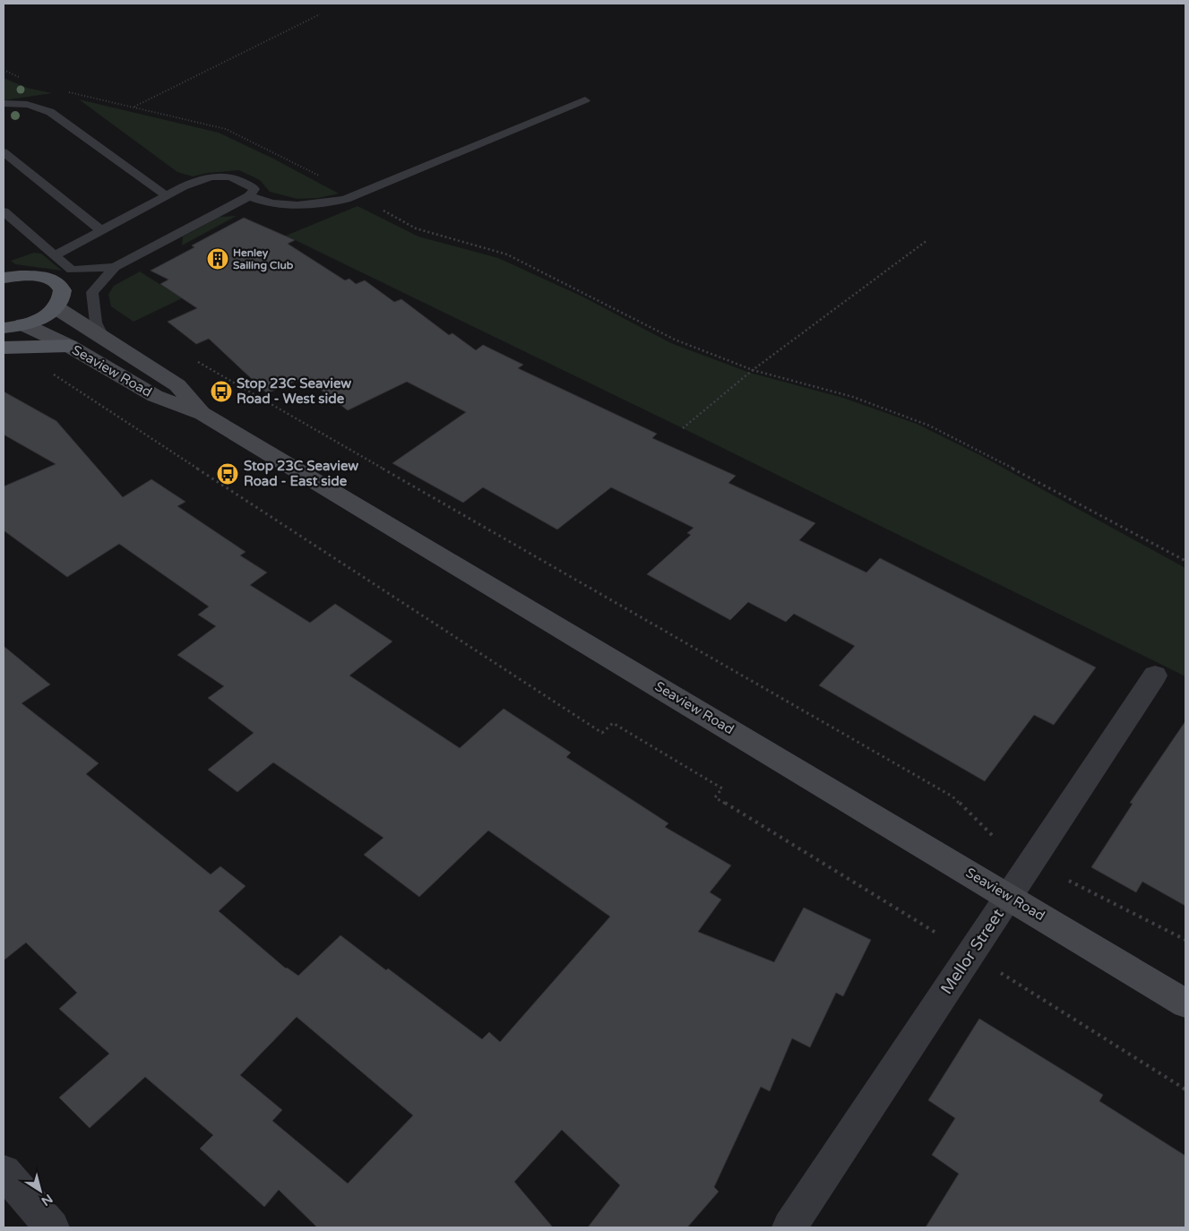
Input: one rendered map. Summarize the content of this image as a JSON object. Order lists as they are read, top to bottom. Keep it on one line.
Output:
{"streets":{"main road":["Seaview Road"],"street":["Mellor Street"]},"crossings":[["Seaview Road","Mellor Street"]],"places":{"building":["Henley Sailing Club"],"bus stop":["Stop 23C Seaview Road - West side","Stop 23C Seaview Road - East side"]},"north":"bottom right"}
